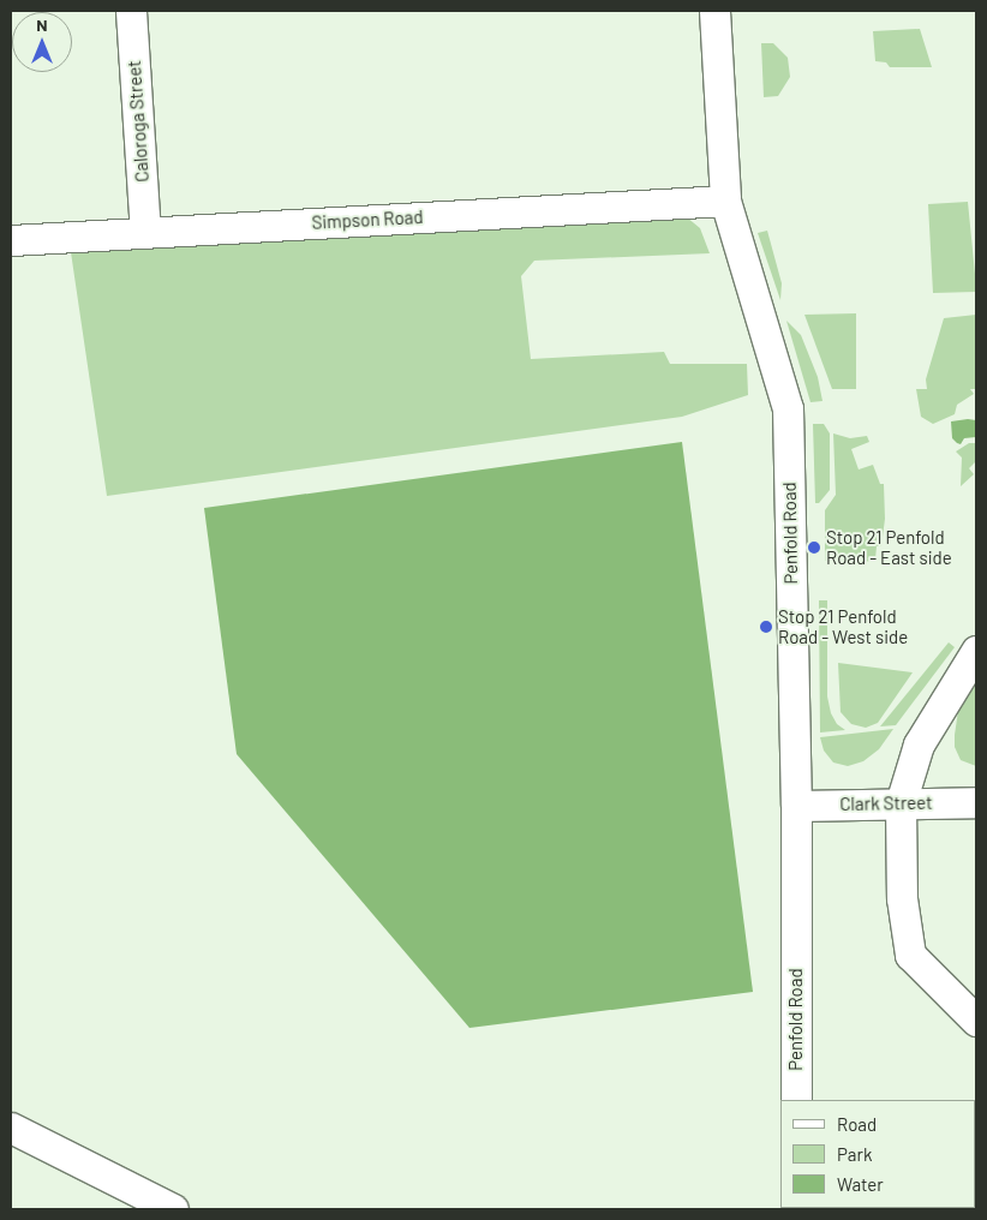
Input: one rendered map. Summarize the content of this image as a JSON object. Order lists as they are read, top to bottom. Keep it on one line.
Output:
{"streets":{"street":["Caloroga Street","Simpson Road","Penfold Road","Clark Street"]},"crossings":[["Caloroga Street","Simpson Road"],["Simpson Road","Penfold Road"],["Penfold Road","Clark Street"]],"places":["Stop 21 Penfold Road - East side","Stop 21 Penfold Road - West side"],"legend":["Road","Park","Water"],"north":"top"}
